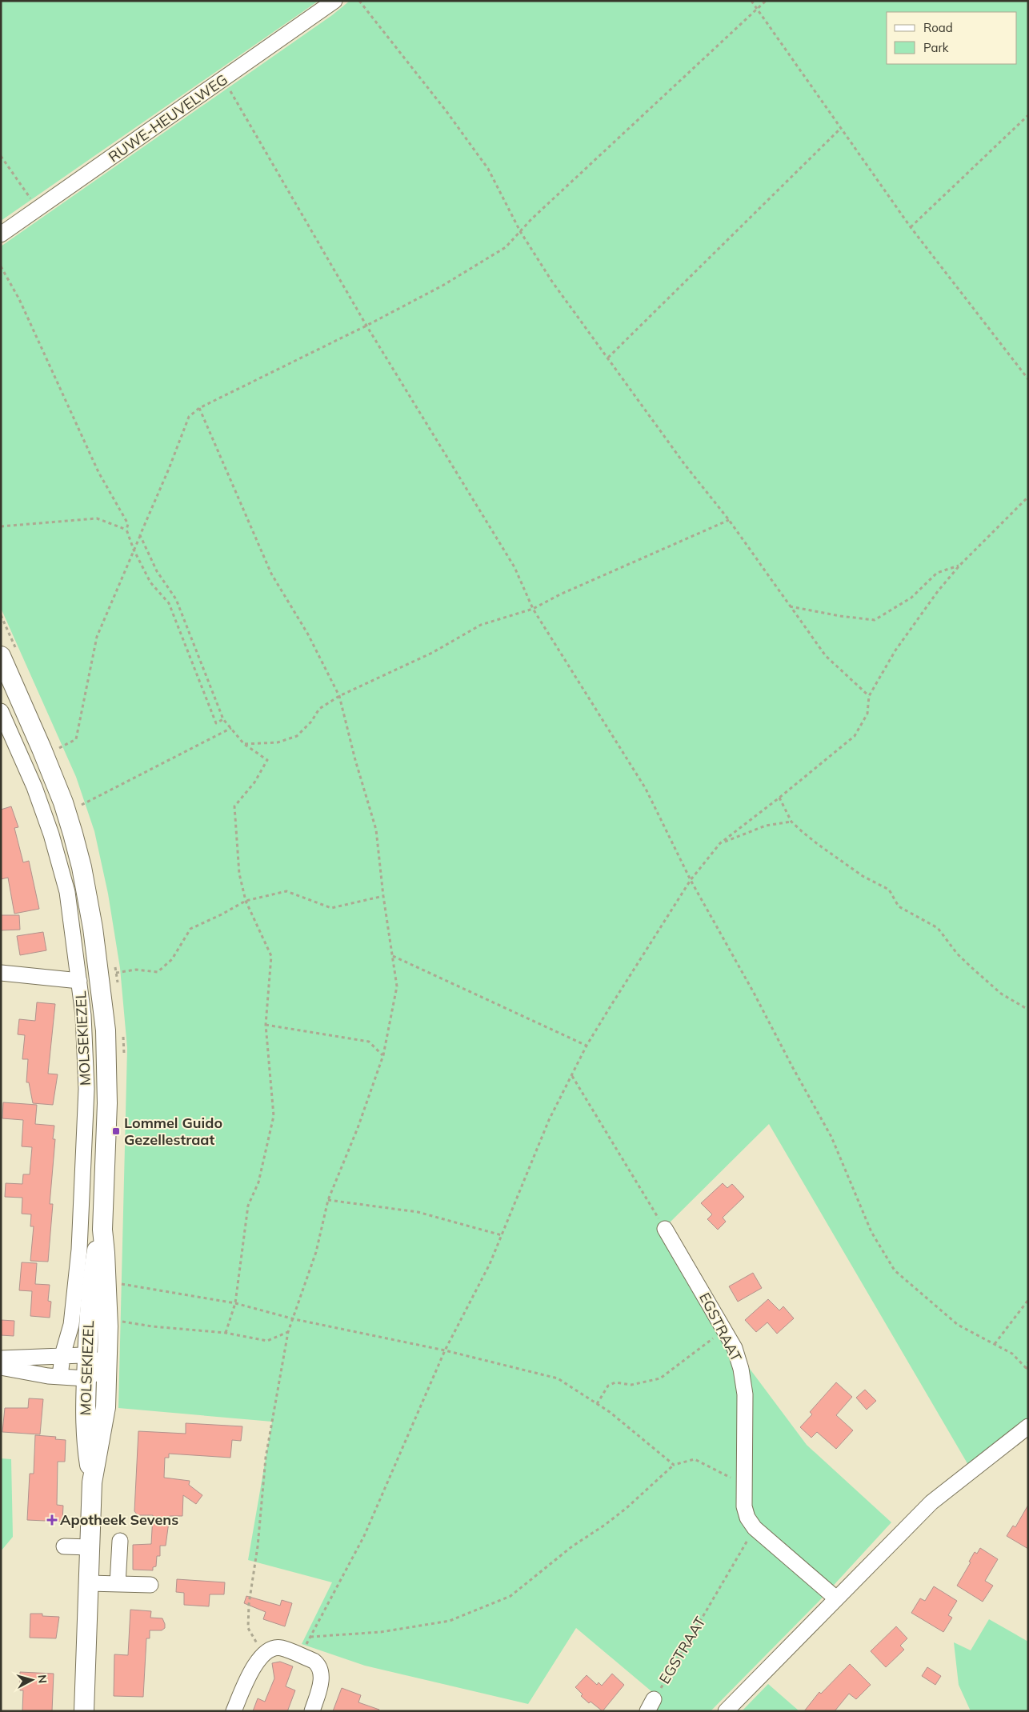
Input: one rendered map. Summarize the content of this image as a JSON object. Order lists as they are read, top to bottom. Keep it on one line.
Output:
{"streets":{"main road":["MOLSEKIEZEL"],"street":["RUWE-HEUVELWEG","EGSTRAAT"]},"places":{"transit":["Lommel Guido Gezellestraat"],"health":["Apotheek Sevens"]},"legend":["Road","Park"],"north":"right"}
